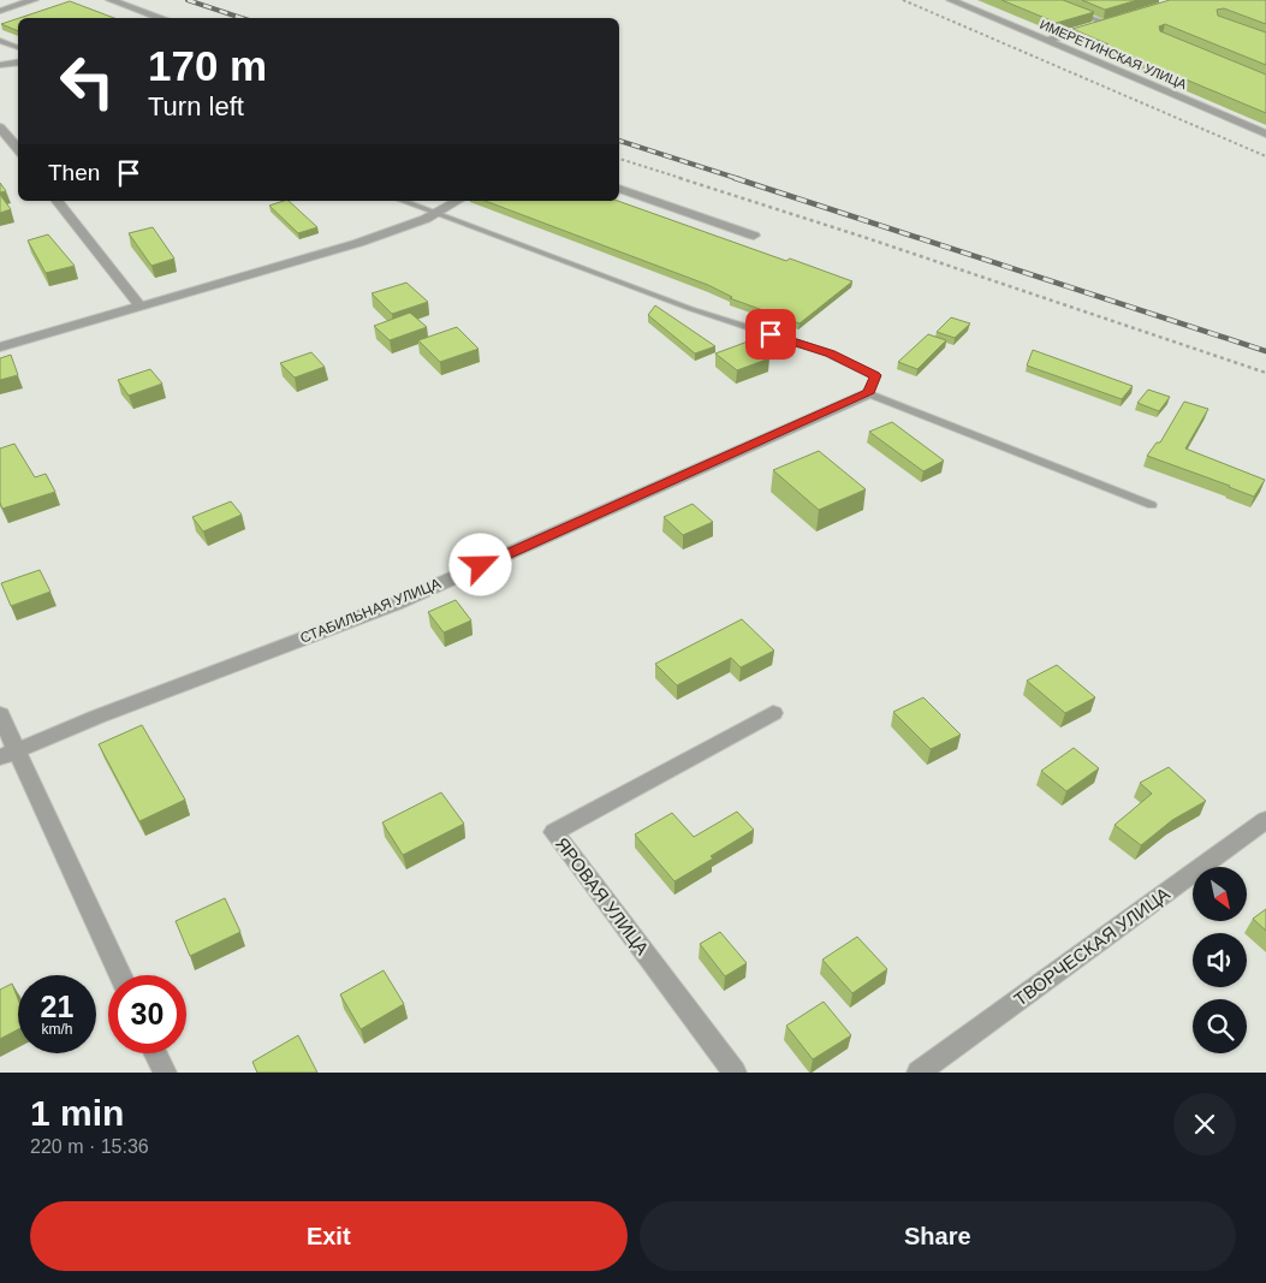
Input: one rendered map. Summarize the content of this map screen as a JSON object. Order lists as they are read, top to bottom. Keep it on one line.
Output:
{"streets":{"street":["ИМЕРЕТИНСКАЯ УЛИЦА","СТАБИЛЬНАЯ УЛИЦА","ЯРОВАЯ УЛИЦА","ТВОРЧЕСКАЯ УЛИЦА"]},"north":"bottom right","page":{"turn":["170 m","Turn left"],"then":"Then","speed":"21 km/h","limit":"30","heading":["1 min","220 m · 15:36"],"buttons":["Exit","Share"]}}
